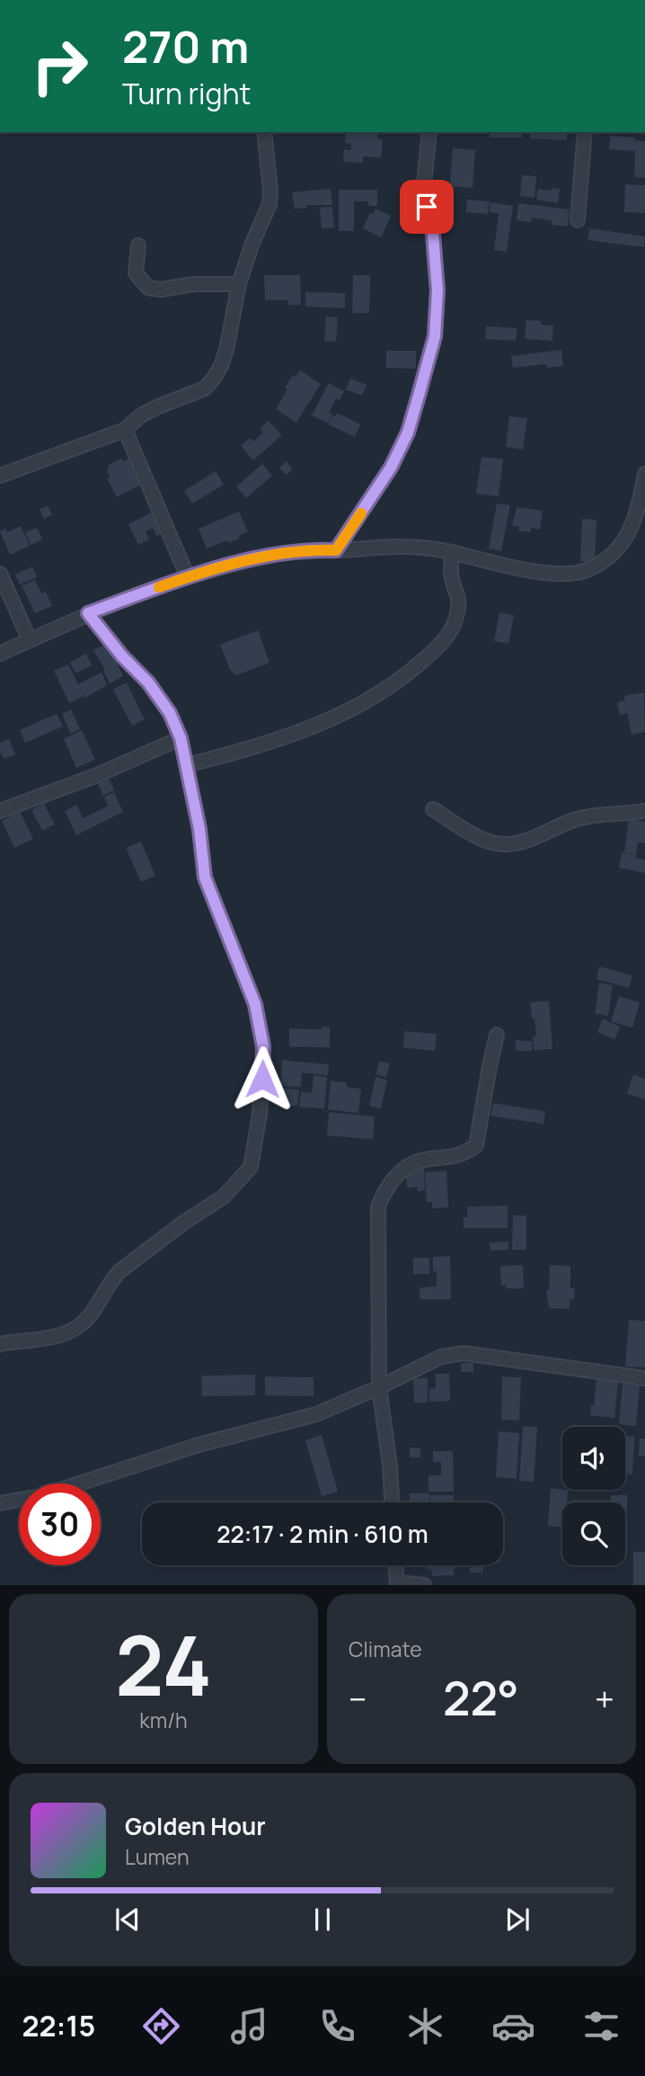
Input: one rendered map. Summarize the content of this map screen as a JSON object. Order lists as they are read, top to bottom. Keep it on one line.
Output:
{"page":{"turn":["270 m","Turn right"],"limit":"30","trip":"22:17 · 2 min · 610 m","tile":[["24","km/h"],"Climate"],"heat":["−","22°","+"],"song":["Golden Hour","Lumen"],"tabs":"22:15"}}
